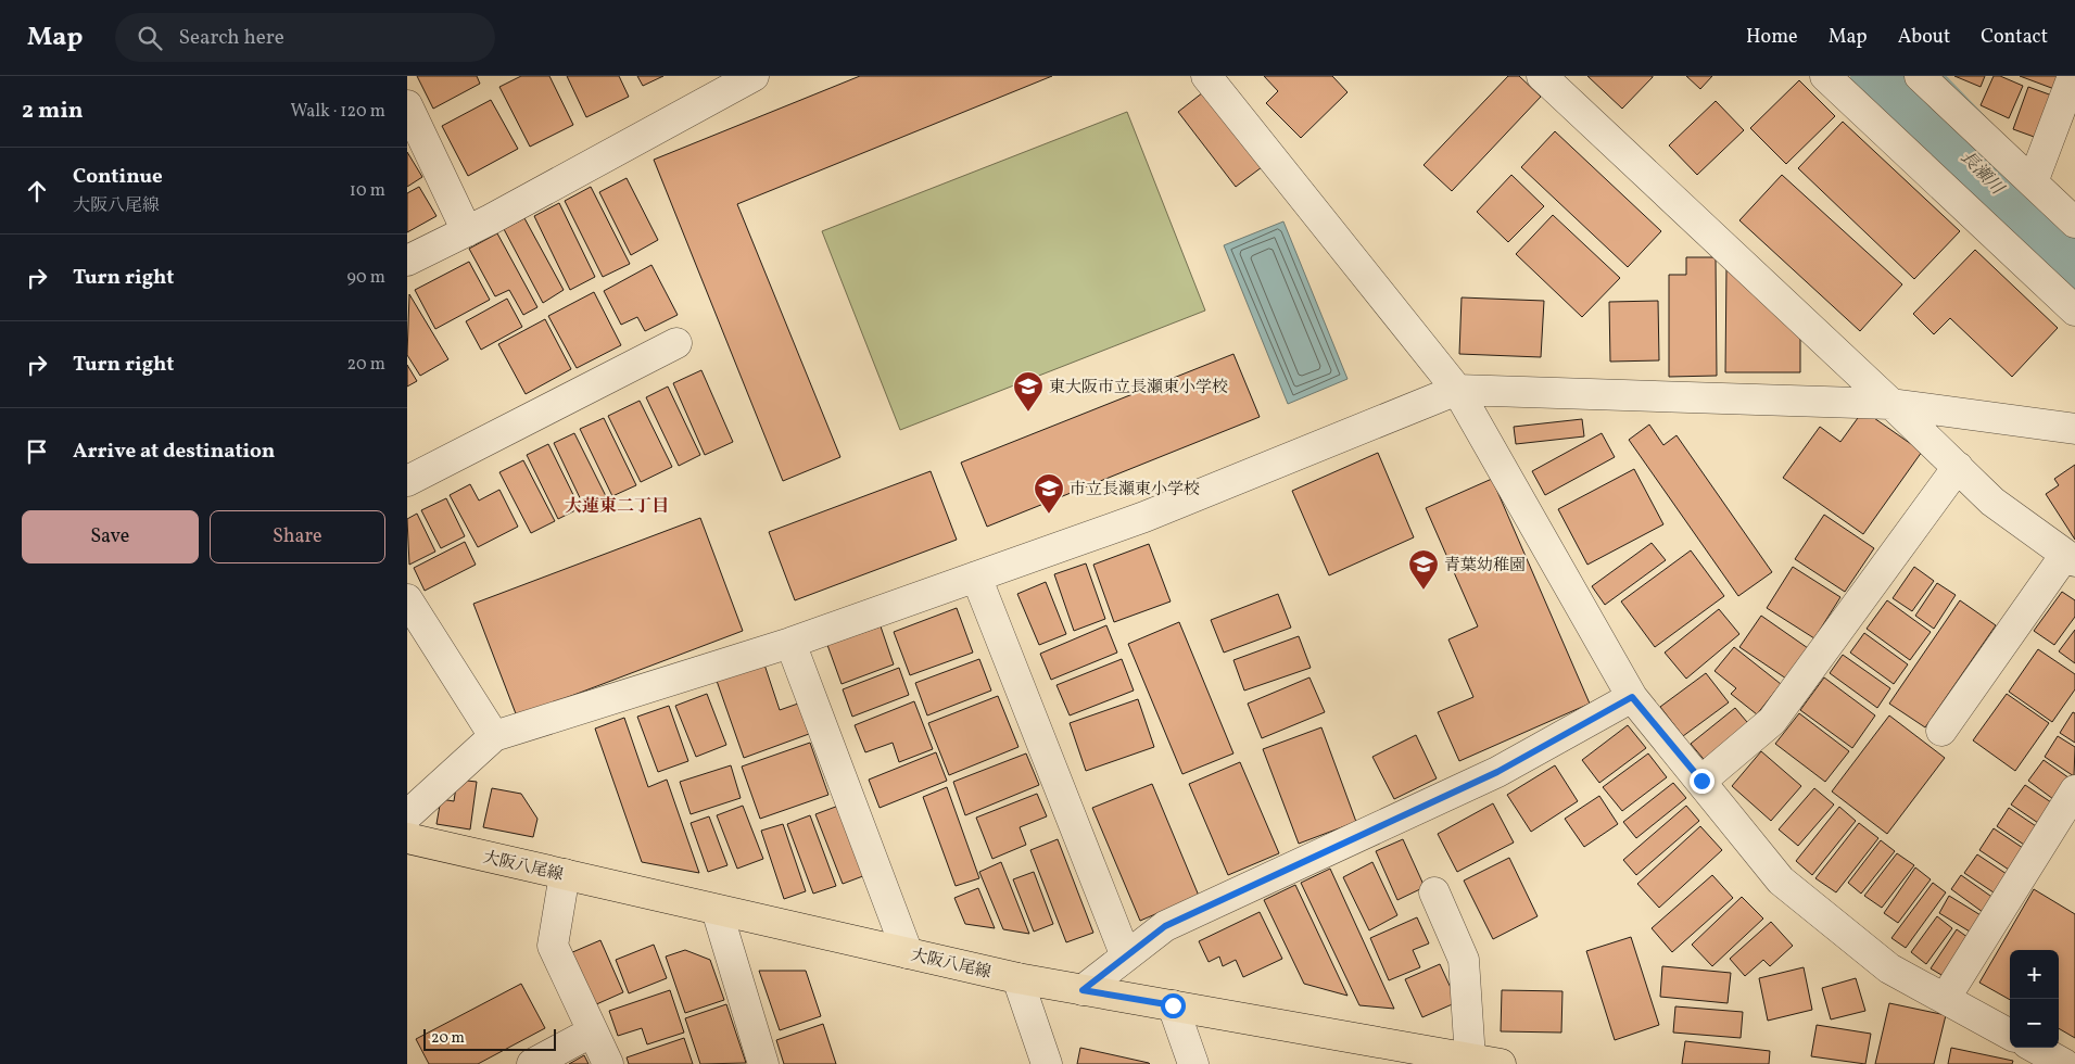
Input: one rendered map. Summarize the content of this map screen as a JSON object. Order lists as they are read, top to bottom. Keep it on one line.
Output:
{"streets":{"main road":["大阪八尾線"]},"districts":["大蓮東二丁目"],"water":["長瀬川"],"places":{"school or university":["東大阪市立長瀬東小学校","市立長瀬東小学校","青葉幼稚園"]},"scale_bar":"20 m","page":{"header":"Map","search":"Search here","nav":["Home","Map","About","Contact"],"heading":["2 min","Walk · 120 m"],"list":[["Continue","大阪八尾線","10 m"],["Turn right","90 m"],["Turn right","20 m"],"Arrive at destination"],"buttons":["Save","Share"],"map_buttons":["+","−"],"scale":"20 m"}}
